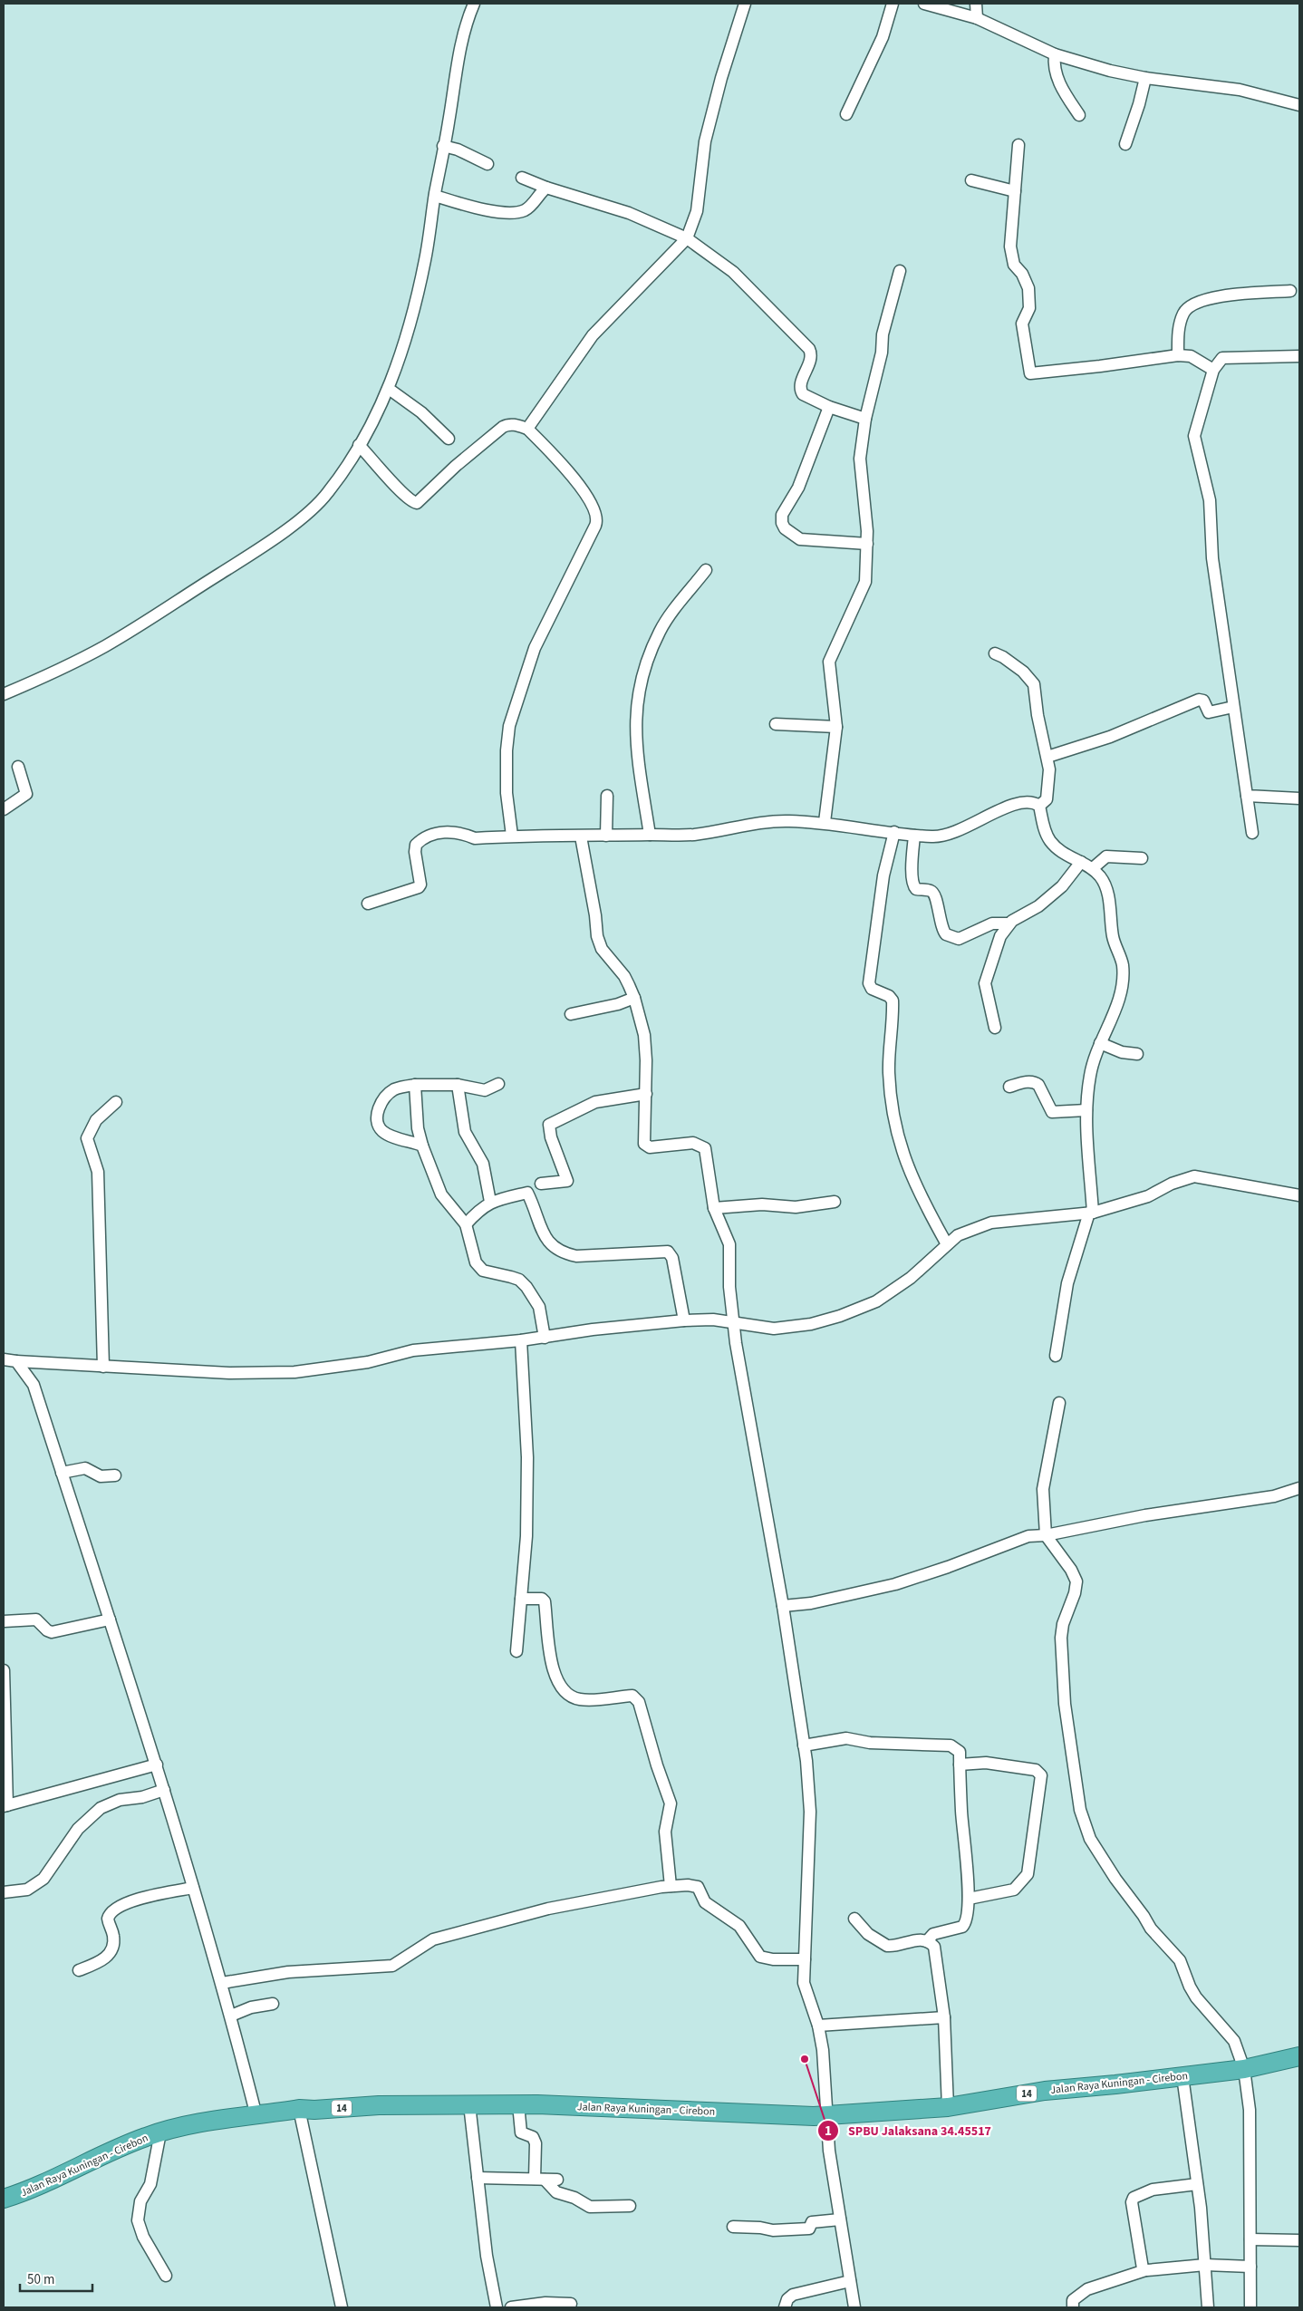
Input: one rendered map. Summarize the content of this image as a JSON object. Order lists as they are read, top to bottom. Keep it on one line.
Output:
{"streets":{"highway":["Jalan Raya Kuningan - Cirebon","14"]},"places":["SPBU Jalaksana 34.45517"],"scale_bar":"50 m"}
